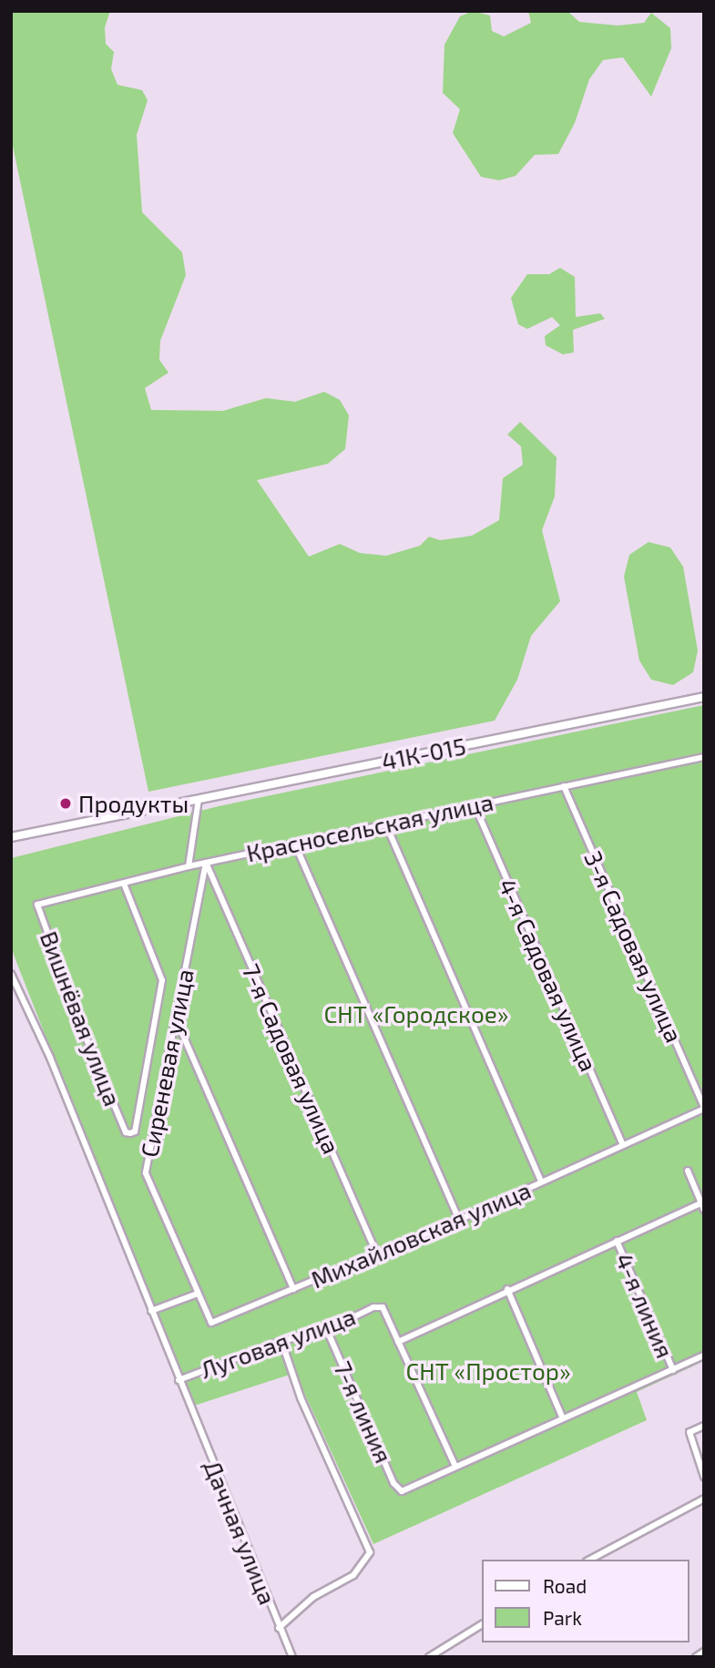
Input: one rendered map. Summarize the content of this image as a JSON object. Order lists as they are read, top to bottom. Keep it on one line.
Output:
{"streets":{"main road":["41К-015"],"street":["Красносельская улица","3-я Садовая улица","4-я Садовая улица","Вишнёвая улица","7-я Садовая улица","Сиреневая улица","Михайловская улица","4-я линия","Луговая улица","7-я линия","Дачная улица"]},"crossings":[["Красносельская улица","3-я Садовая улица"],["Красносельская улица","4-я Садовая улица"],["Красносельская улица","Вишнёвая улица"],["Красносельская улица","7-я Садовая улица"],["Красносельская улица","Сиреневая улица"],["3-я Садовая улица","Михайловская улица"],["4-я Садовая улица","Михайловская улица"],["7-я Садовая улица","Сиреневая улица"],["7-я Садовая улица","Михайловская улица"],["Сиреневая улица","Михайловская улица"],["Луговая улица","7-я линия"],["Луговая улица","Дачная улица"]],"parks":["СНТ «Городское»","СНТ «Простор»"],"places":["Продукты"],"legend":["Road","Park"]}
